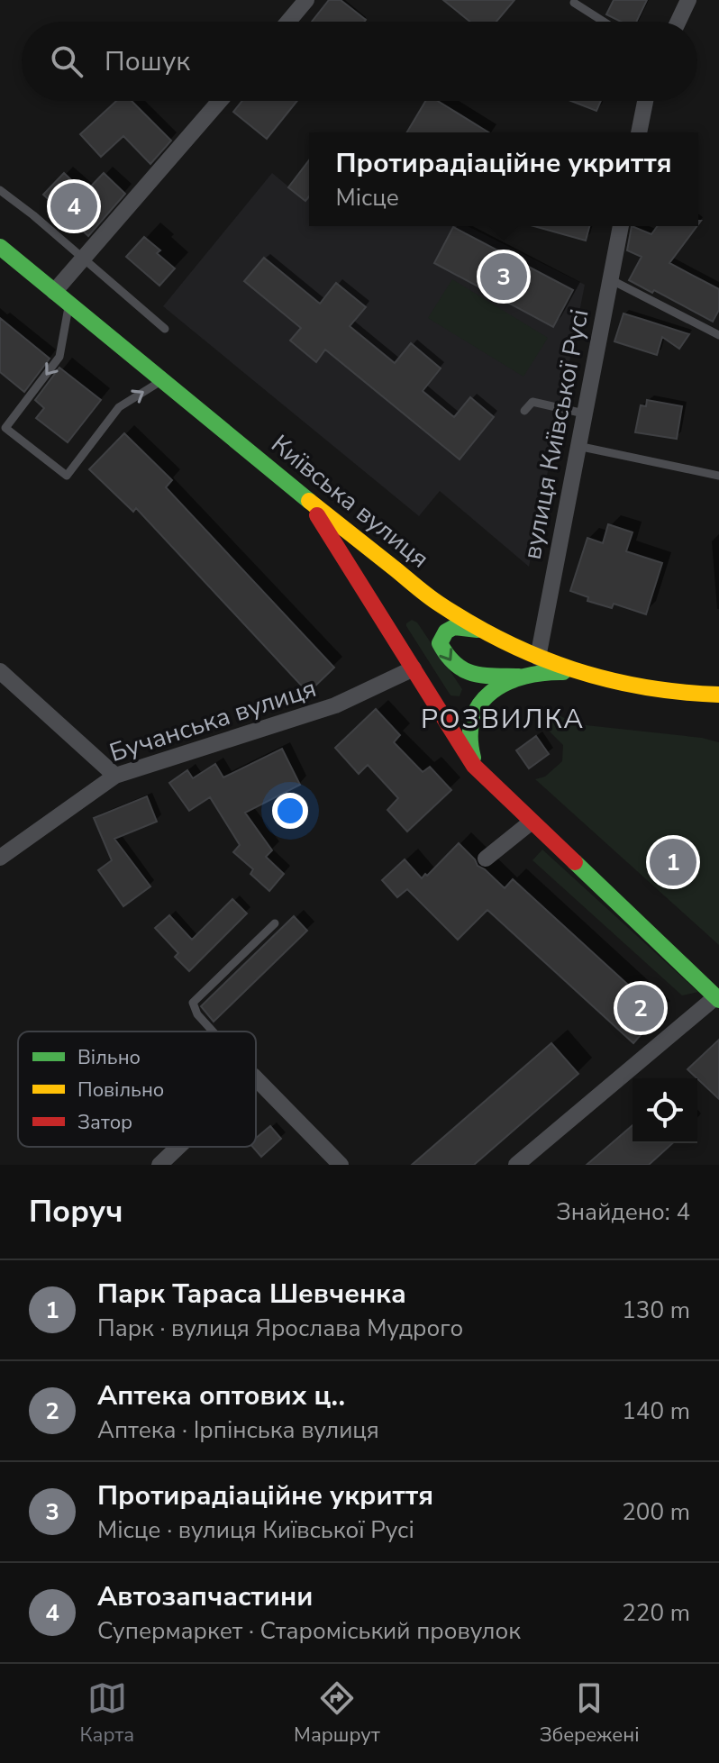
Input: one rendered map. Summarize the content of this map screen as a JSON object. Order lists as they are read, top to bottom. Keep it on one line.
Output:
{"streets":{"main road":["Київська вулиця"],"street":["вулиця Київської Русі","Бучанська вулиця"]},"crossings":[["вулиця Київської Русі","Київська вулиця"]],"districts":["РОЗВИЛКА"],"legend":["Вільно","Повільно","Затор"],"page":{"search":"Пошук","popup":["Протирадіаційне укриття","Місце"],"pins":["4","3","1","2"],"heading":["Поруч","Знайдено: 4"],"list":[{"mark":"1","name":"Парк Тараса Шевченка","note":"Парк · вулиця Ярослава Мудрого","value":"130 m"},{"mark":"2","name":"Аптека оптових ц‥","note":"Аптека · Ірпінська вулиця","value":"140 m"},{"mark":"3","name":"Протирадіаційне укриття","note":"Місце · вулиця Київської Русі","value":"200 m"},{"mark":"4","name":"Автозапчастини","note":"Супермаркет · Староміський провулок","value":"220 m"}],"nav":["Карта","Маршрут","Збережені"]}}
